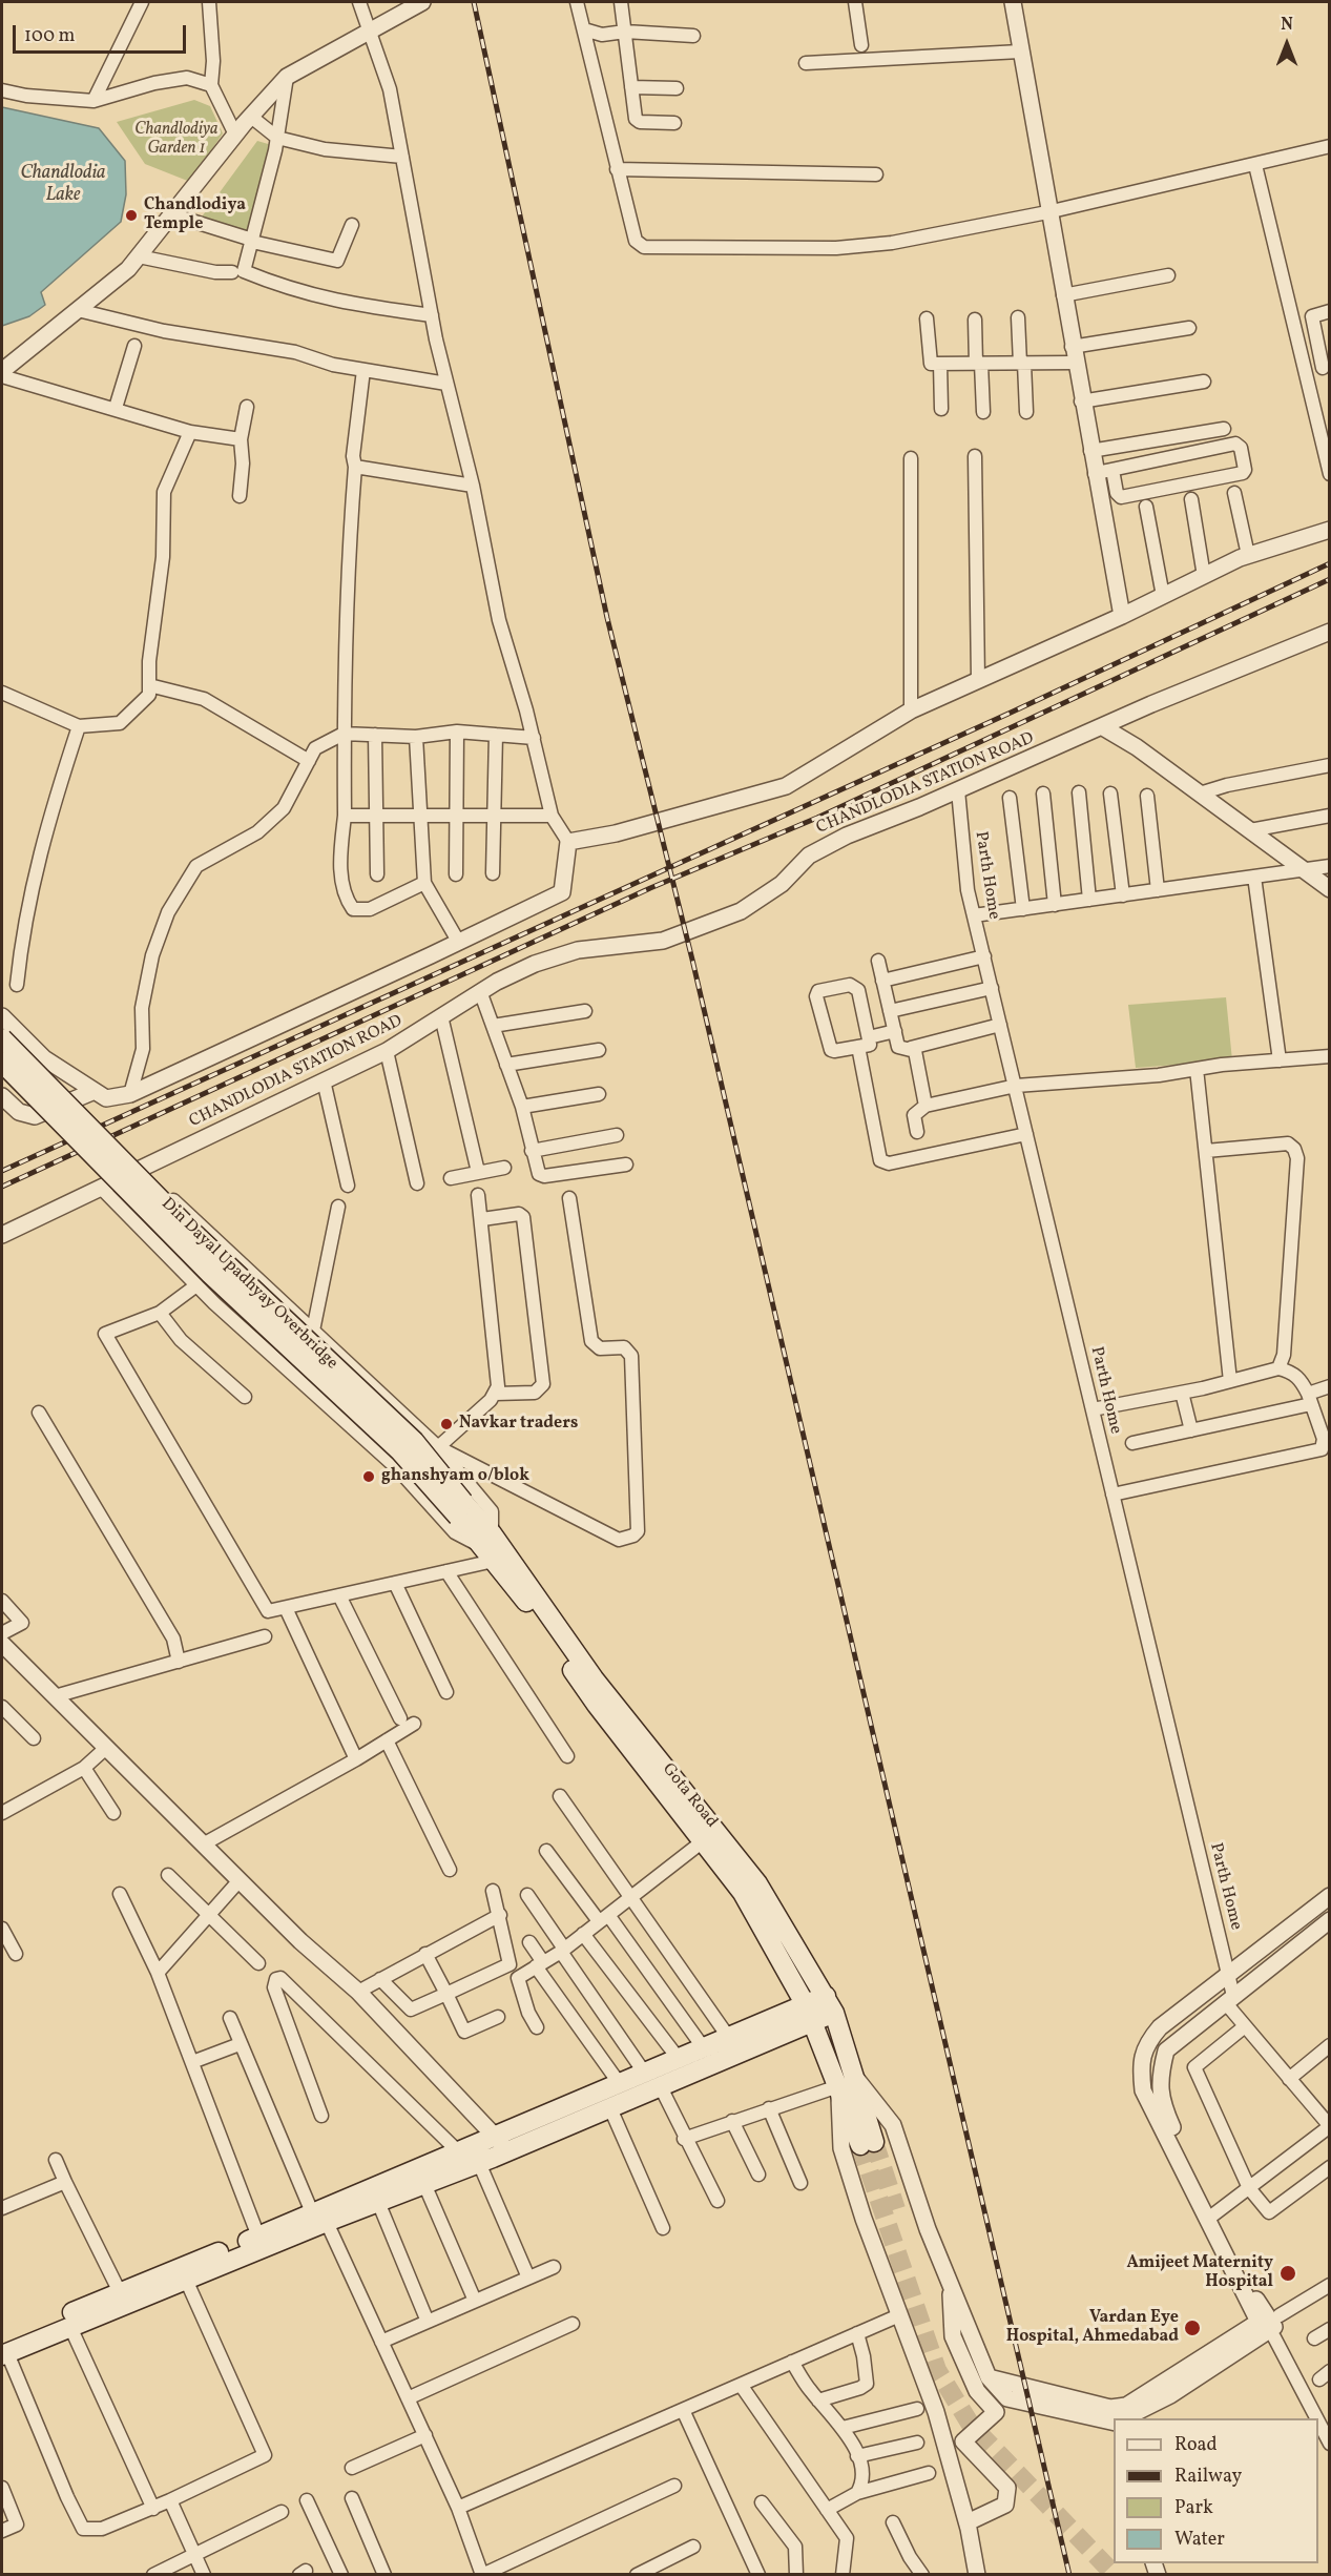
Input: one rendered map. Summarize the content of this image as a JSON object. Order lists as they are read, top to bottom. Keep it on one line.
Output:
{"streets":{"main road":["Din Dayal Upadhyay Overbridge","Gota Road"],"street":["CHANDLODIA STATION ROAD","Parth Home"]},"crossings":[["CHANDLODIA STATION ROAD","Parth Home"],["Din Dayal Upadhyay Overbridge","Gota Road"]],"water":["Chandlodia Lake"],"parks":["Chandlodiya Garden 1"],"places":["Chandlodiya Temple","Navkar traders","ghanshyam o/blok","Amijeet Maternity Hospital","Vardan Eye Hospital, Ahmedabad"],"legend":["Road","Railway","Park","Water"],"scale_bar":"100 m","north":"top"}
